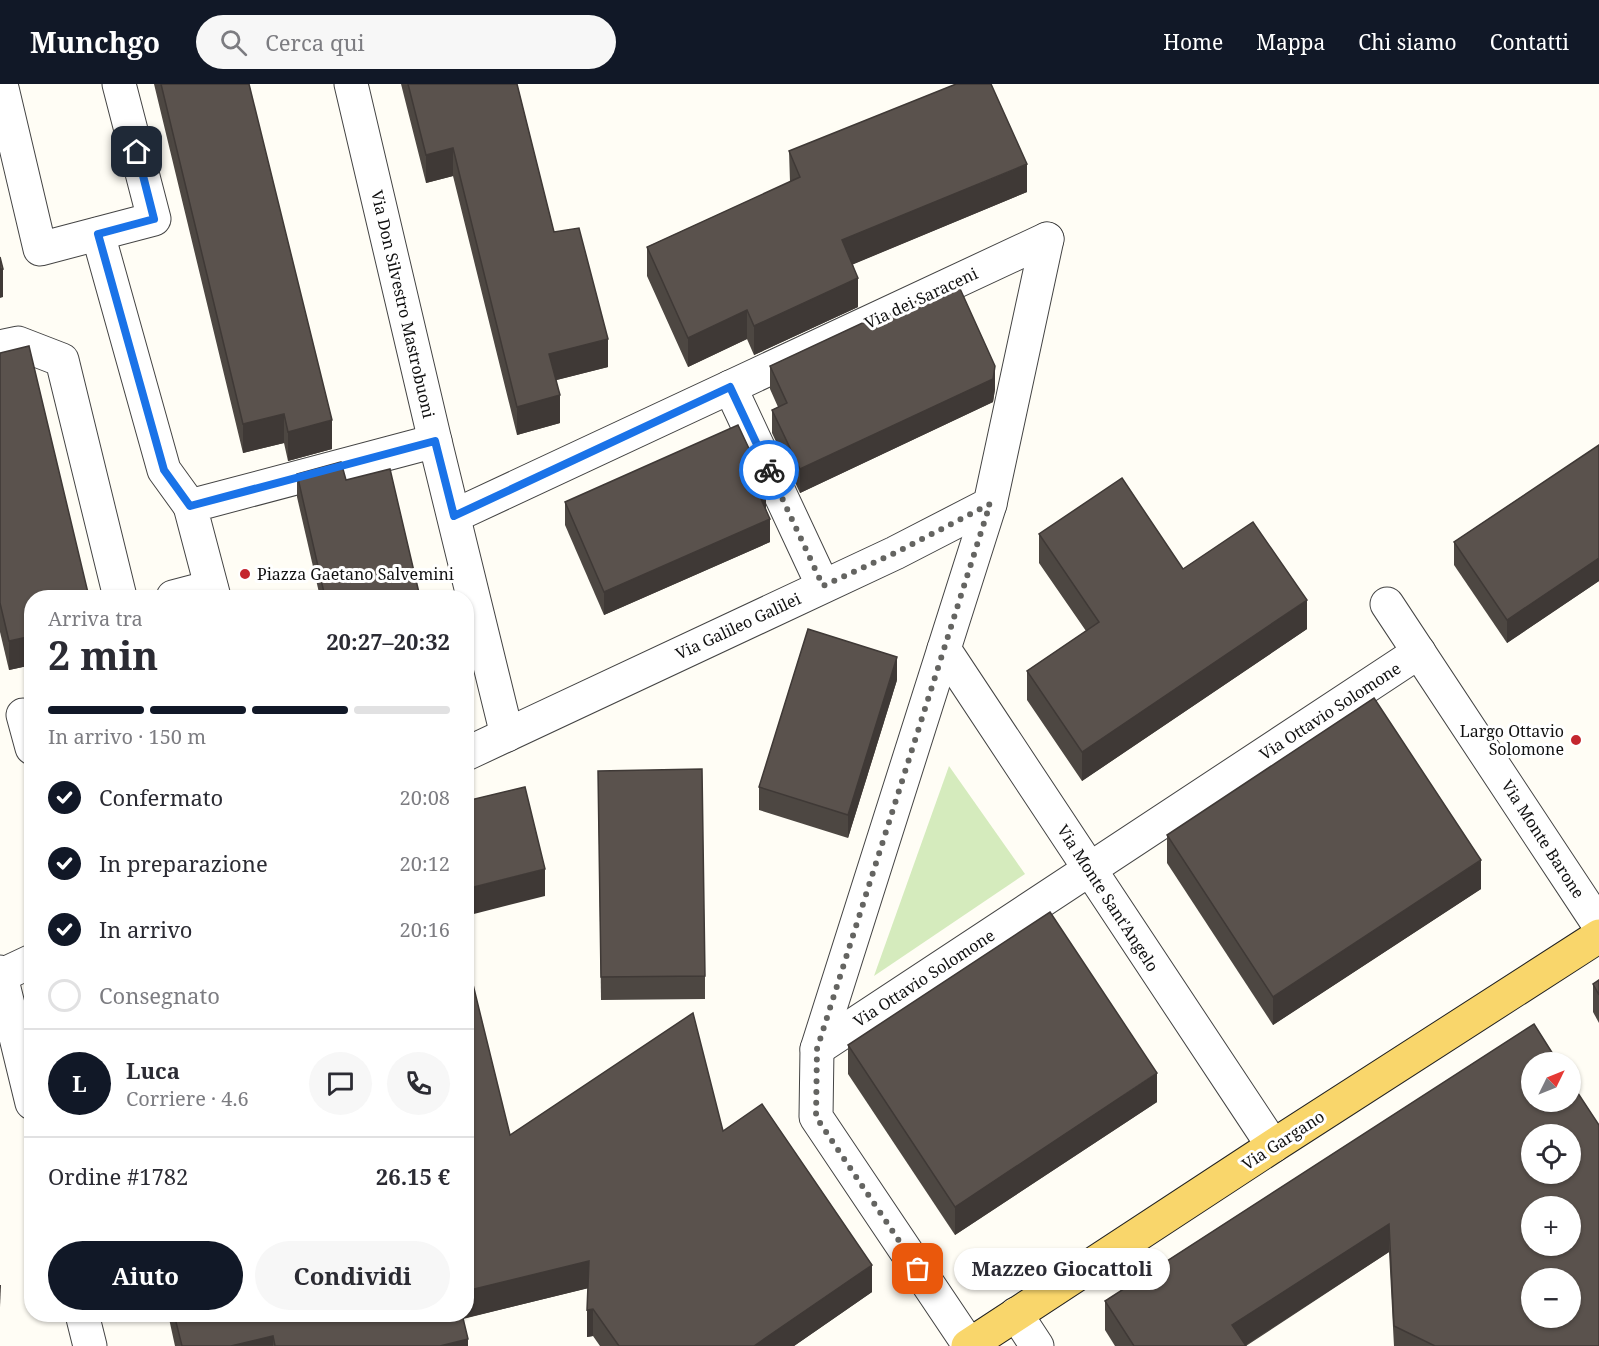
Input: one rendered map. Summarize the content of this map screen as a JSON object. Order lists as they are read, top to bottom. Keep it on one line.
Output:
{"streets":{"main road":["Via Gargano"],"street":["Via dei Saraceni","Via Don Silvestro Mastrobuoni","Via Galileo Galilei","Via Ottavio Solomone","Via Monte Barone","Via Monte Sant'Angelo"]},"crossings":[["Via dei Saraceni","Via Don Silvestro Mastrobuoni"],["Via dei Saraceni","Via Galileo Galilei"],["Via dei Saraceni","Via Ottavio Solomone"],["Via Don Silvestro Mastrobuoni","Via Galileo Galilei"],["Via Galileo Galilei","Via Ottavio Solomone"],["Via Ottavio Solomone","Via Monte Barone"],["Via Ottavio Solomone","Via Monte Sant'Angelo"],["Via Monte Sant'Angelo","Via Gargano"]],"places":["Piazza Gaetano Salvemini","Largo Ottavio Solomone","Mazzeo Giocattoli"],"north":"top right","page":{"header":"Munchgo","search":"Cerca qui","nav":["Home","Mappa","Chi siamo","Contatti"],"heading":["2 min","Arriva tra","20:27–20:32"],"panel":["Luca","Corriere · 4.6","Ordine #1782","26.15 €"],"bar":"In arrivo · 150 m","list":[["Confermato","20:08"],["In preparazione","20:12"],["In arrivo","20:16"],"Consegnato"],"map_buttons":["+","−"],"round":"L","buttons":["Aiuto","Condividi"],"bubble":"Mazzeo Giocattoli"}}
